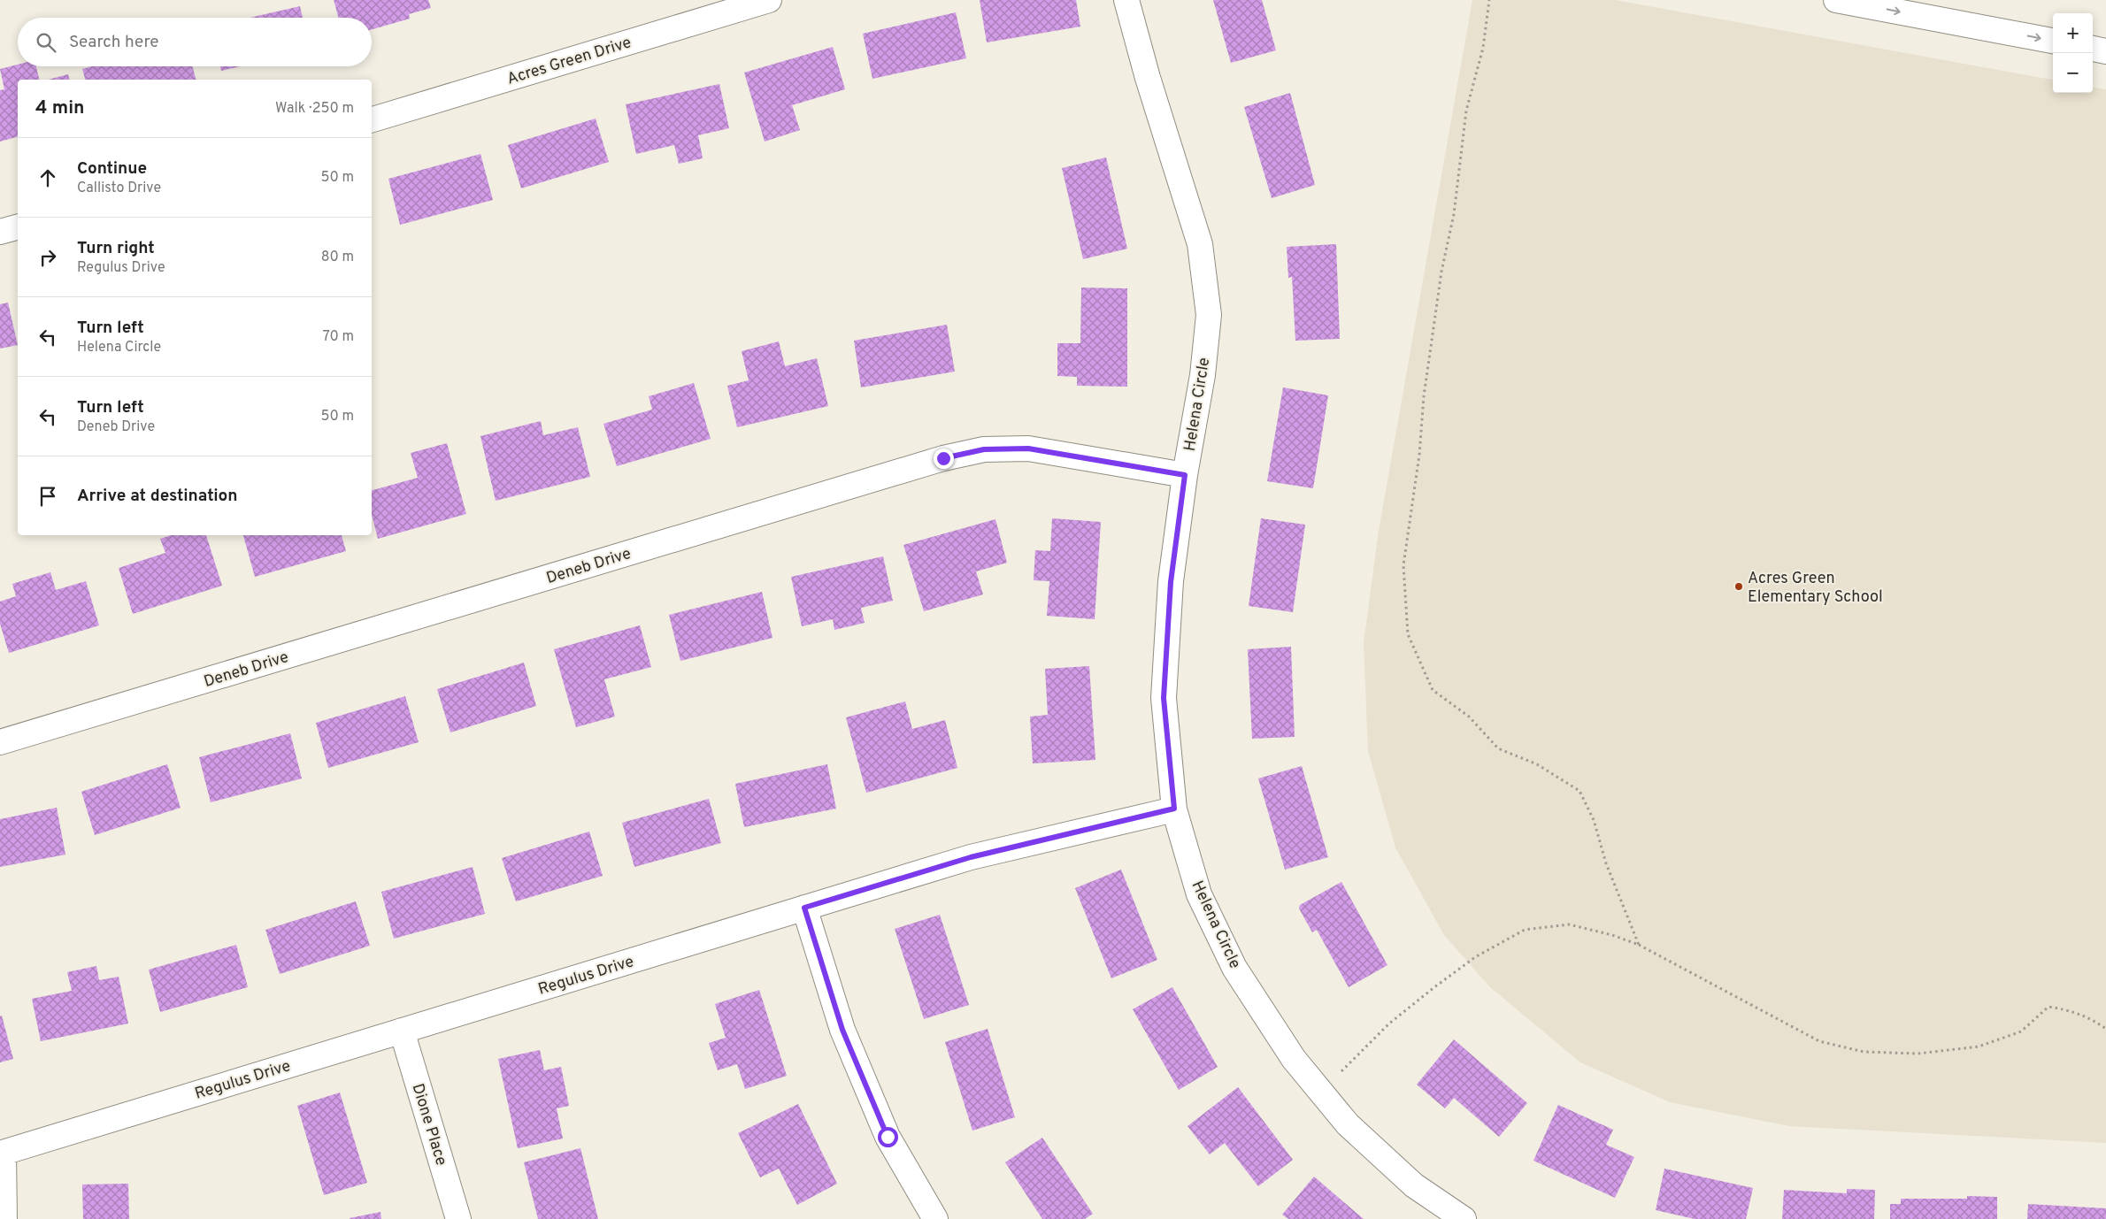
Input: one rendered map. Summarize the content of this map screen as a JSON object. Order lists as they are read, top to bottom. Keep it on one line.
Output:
{"streets":{"street":["Acres Green Drive","Helena Circle","Deneb Drive","Regulus Drive","Dione Place"]},"crossings":[["Helena Circle","Deneb Drive"],["Helena Circle","Regulus Drive"],["Regulus Drive","Dione Place"]],"places":["Acres Green Elementary School"],"page":{"map_buttons":["+","−"],"search":"Search here","heading":["4 min","Walk · 250 m"],"list":[["Continue","Callisto Drive","50 m"],["Turn right","Regulus Drive","80 m"],["Turn left","Helena Circle","70 m"],["Turn left","Deneb Drive","50 m"],"Arrive at destination"]}}
